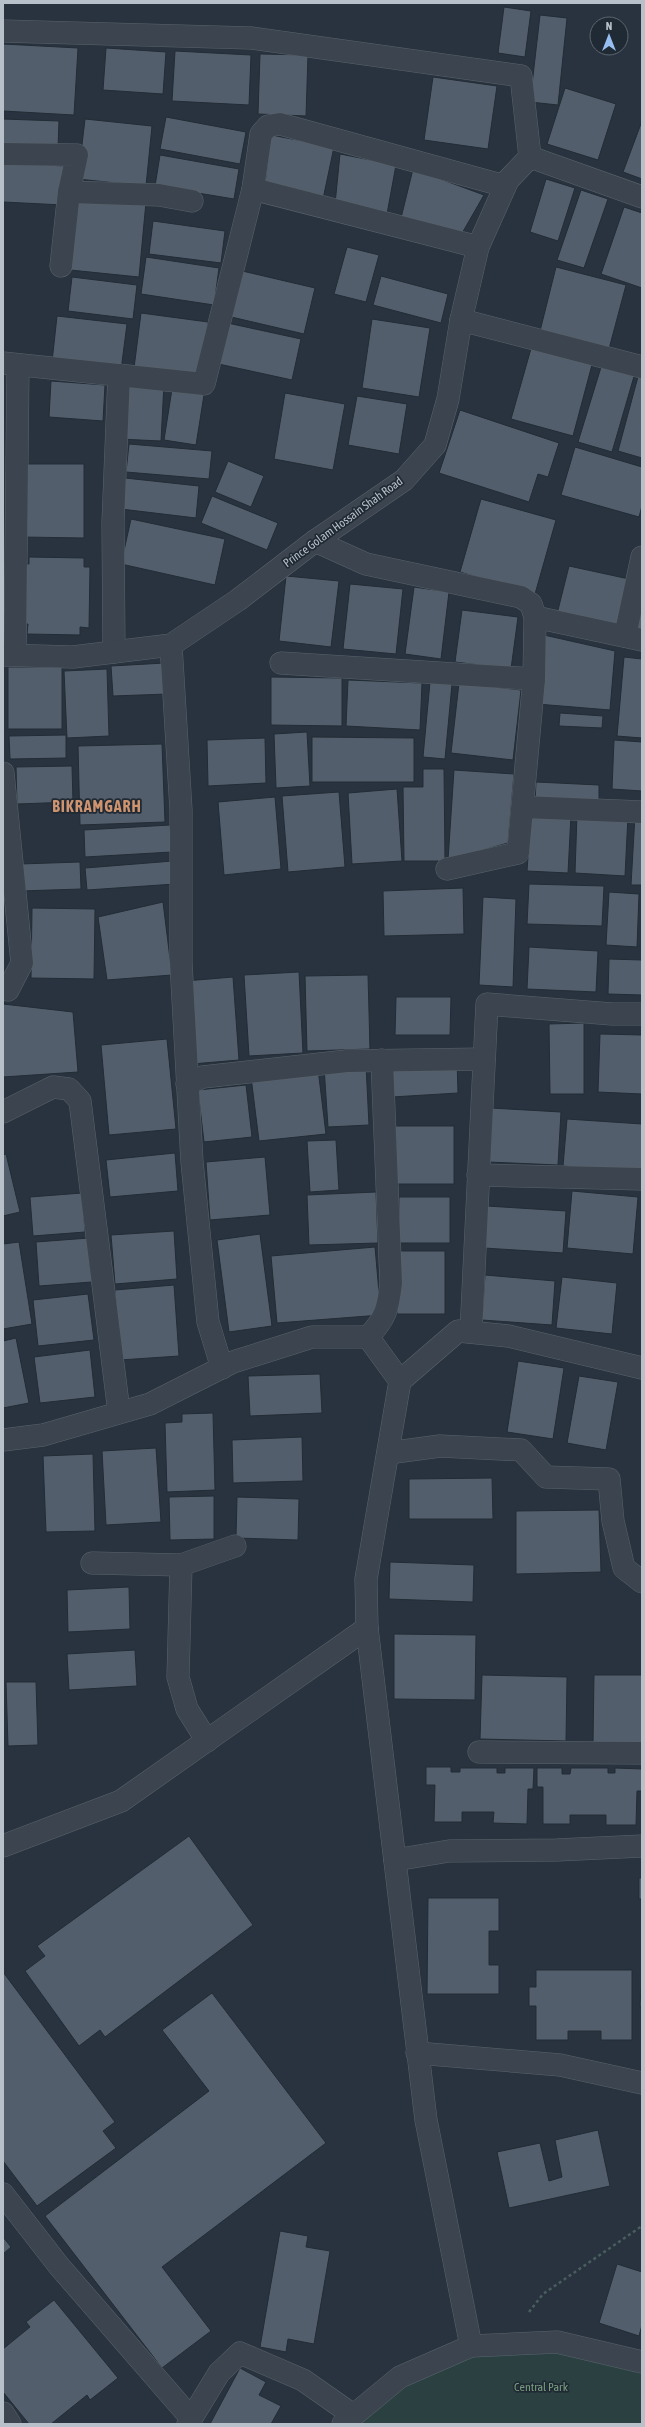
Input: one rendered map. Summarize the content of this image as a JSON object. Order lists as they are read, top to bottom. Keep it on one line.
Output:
{"streets":{"street":["Prince Golam Hossain Shah Road"]},"districts":["BIKRAMGARH"],"parks":["Central Park"],"north":"top"}
